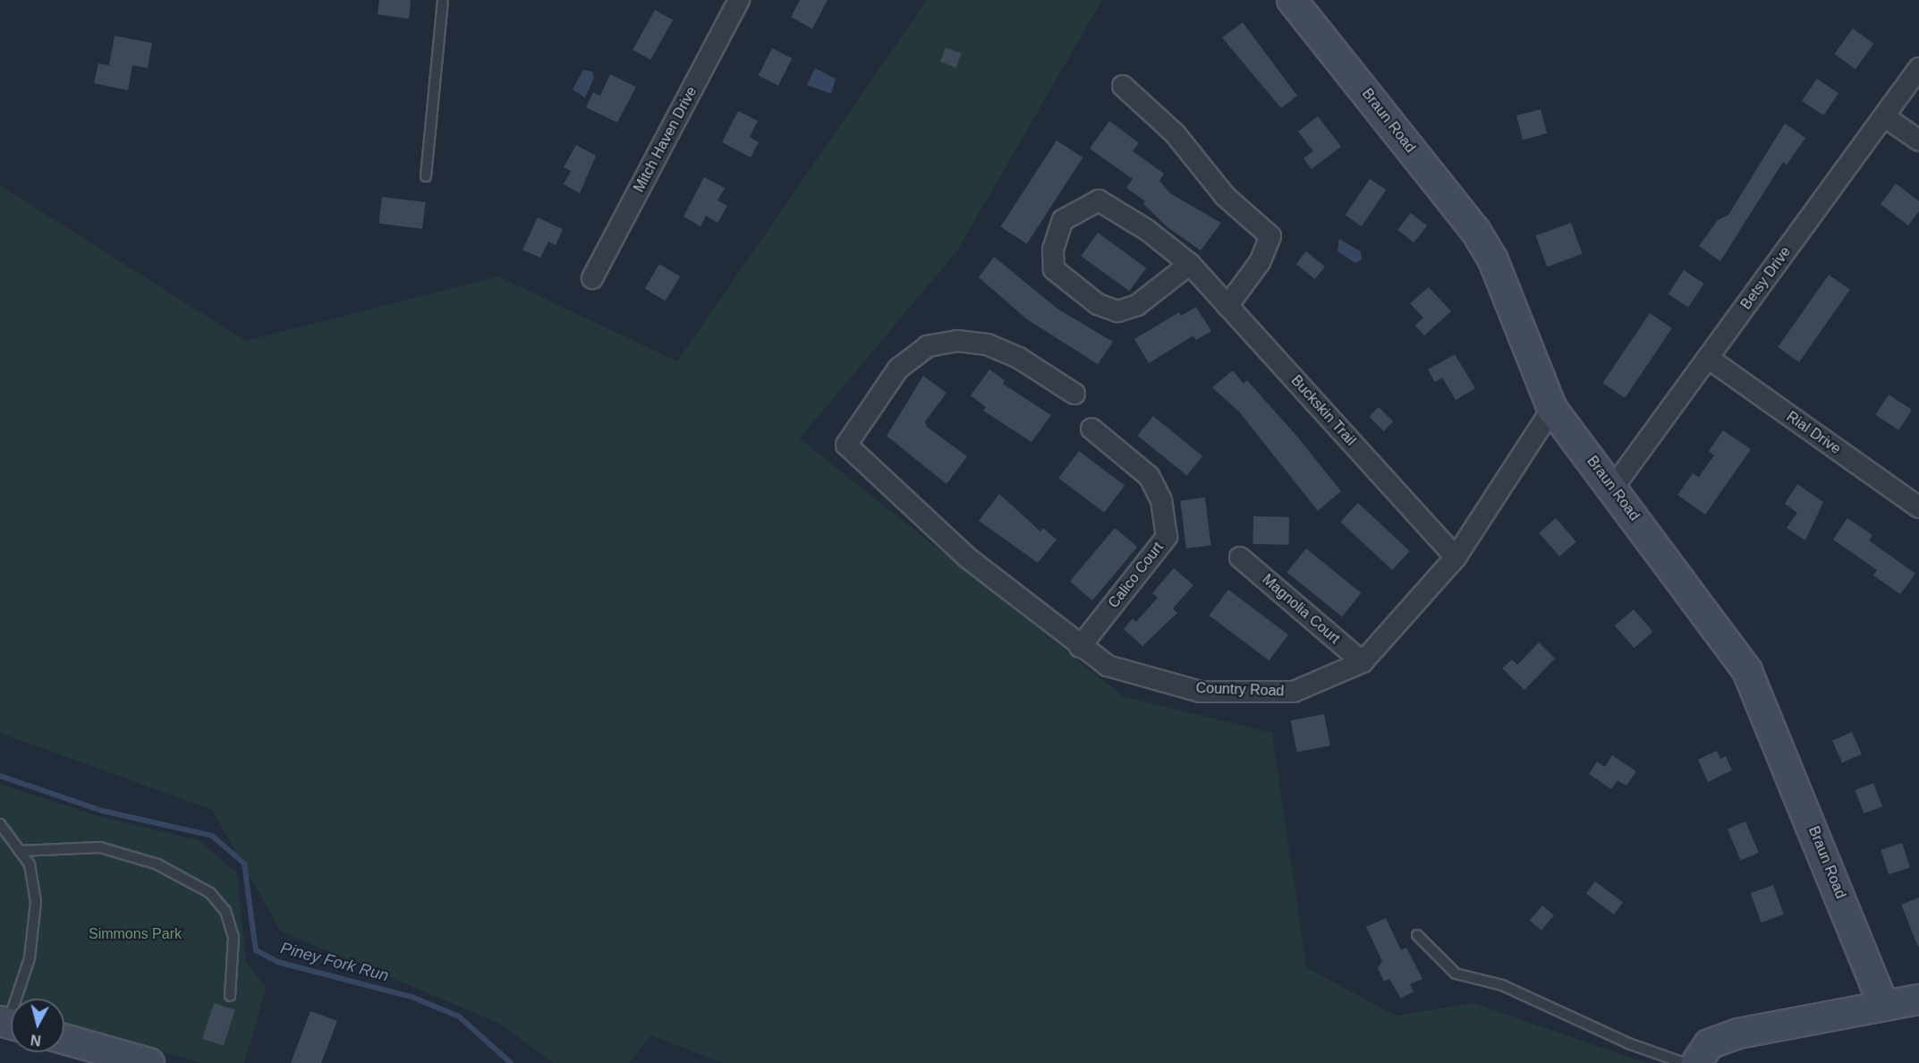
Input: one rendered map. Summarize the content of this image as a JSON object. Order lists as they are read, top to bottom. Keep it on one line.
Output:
{"streets":{"street":["Braun Road","Mitch Haven Drive","Betsy Drive","Buckskin Trail","Rial Drive","Calico Court","Magnolia Court","Country Road"]},"crossings":[["Braun Road","Betsy Drive"],["Braun Road","Country Road"],["Betsy Drive","Rial Drive"],["Buckskin Trail","Country Road"],["Calico Court","Country Road"],["Magnolia Court","Country Road"]],"water":["Piney Fork Run"],"parks":["Simmons Park"],"north":"bottom"}
